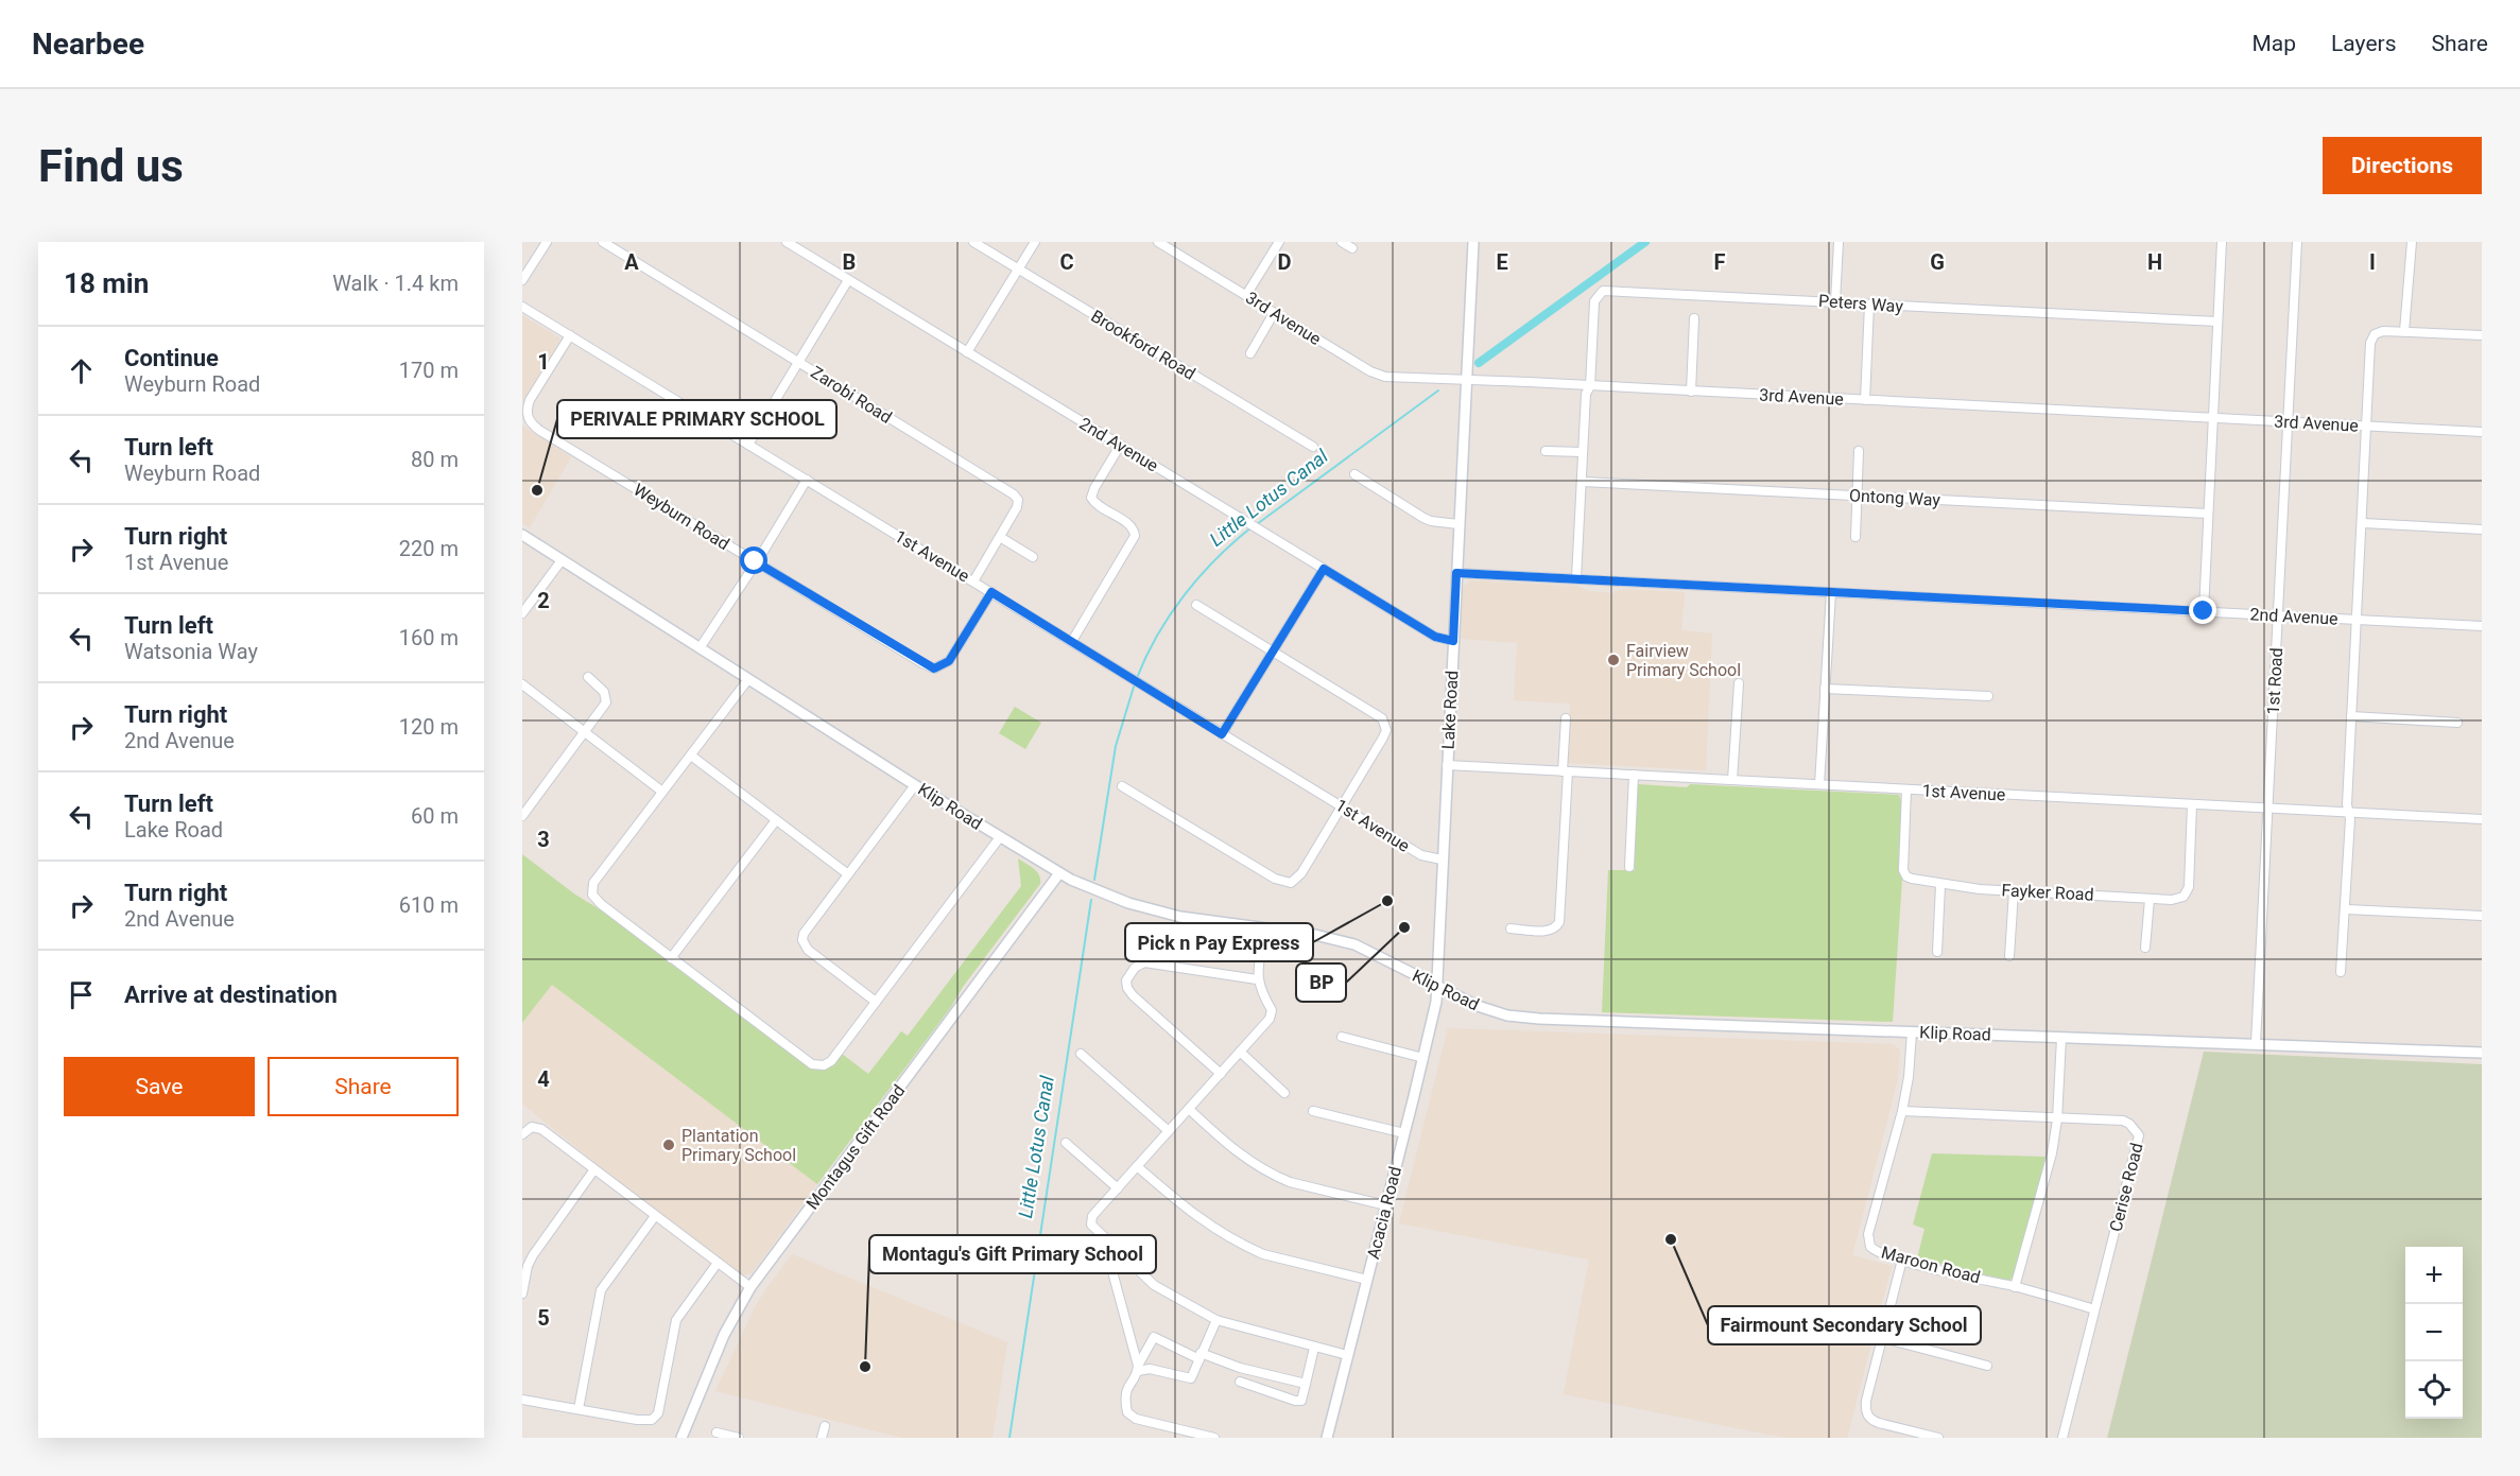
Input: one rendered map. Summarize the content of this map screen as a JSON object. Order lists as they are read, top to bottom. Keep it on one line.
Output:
{"streets":{"street":["Peters Way","3rd Avenue","Brookford Road","Zarobi Road","2nd Avenue","Ontong Way","Weyburn Road","1st Avenue","1st Road","Lake Road","Klip Road","Fayker Road","Montagus Gift Road","Cerise Road","Acacia Road","Maroon Road"]},"crossings":[["Peters Way","3rd Avenue"],["3rd Avenue","1st Road"],["3rd Avenue","Lake Road"],["Zarobi Road","1st Avenue"],["2nd Avenue","1st Road"],["2nd Avenue","Lake Road"],["Weyburn Road","1st Avenue"],["1st Avenue","1st Road"],["1st Avenue","Lake Road"],["1st Avenue","Fayker Road"],["1st Road","Klip Road"],["Lake Road","Klip Road"],["Lake Road","Acacia Road"],["Klip Road","Montagus Gift Road"],["Klip Road","Acacia Road"],["Klip Road","Maroon Road"],["Cerise Road","Maroon Road"]],"water":["Little Lotus Canal"],"places":["PERIVALE PRIMARY SCHOOL","Fairview Primary School","Pick n Pay Express","BP","Plantation Primary School","Fairmount Secondary School","Montagu's Gift Primary School"],"page":{"header":"Nearbee","nav":["Map","Layers","Share"],"buttons":["Directions",["Save","Share"]],"title":"Find us","heading":["18 min","Walk · 1.4 km"],"list":[["Continue","Weyburn Road","170 m"],["Turn left","Weyburn Road","80 m"],["Turn right","1st Avenue","220 m"],["Turn left","Watsonia Way","160 m"],["Turn right","2nd Avenue","120 m"],["Turn left","Lake Road","60 m"],["Turn right","2nd Avenue","610 m"],"Arrive at destination"],"map_buttons":["+","−"]},"grid":{"columns":["A","B","C","D","E","F","G","H","I"],"rows":["1","2","3","4","5"]}}
